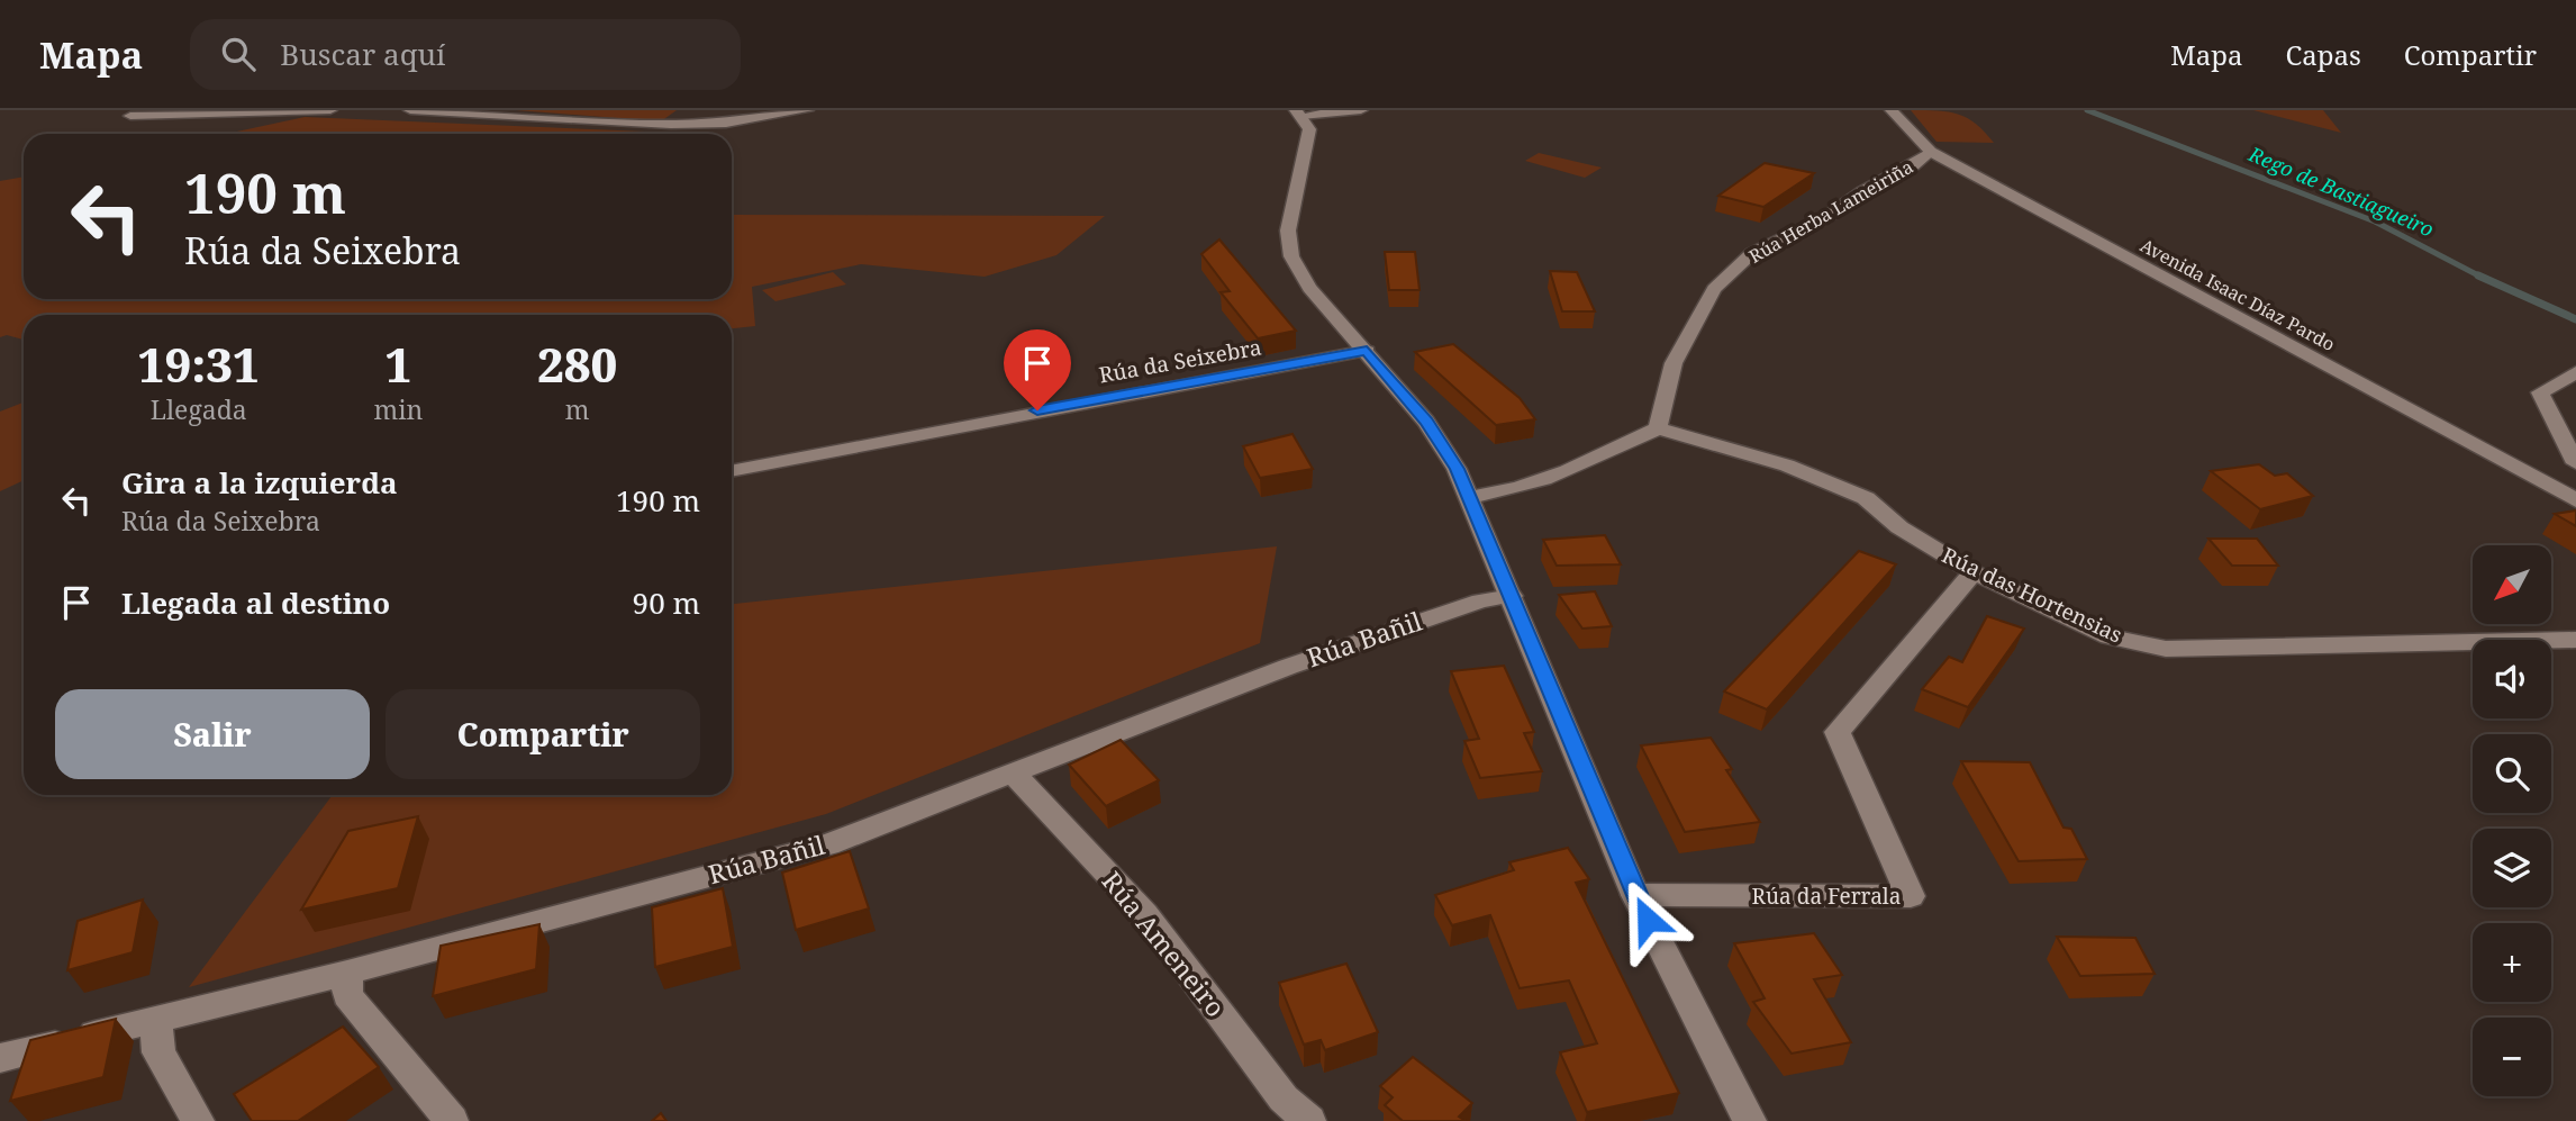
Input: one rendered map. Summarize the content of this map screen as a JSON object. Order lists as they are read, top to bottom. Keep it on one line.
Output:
{"streets":{"street":["Rúa Herba Lameiriña","Avenida Isaac Díaz Pardo","Rúa da Seixebra","Rúa das Hortensias","Rúa Bañil","Rúa da Ferrala","Rúa Ameneiro"]},"crossings":[["Rúa Herba Lameiriña","Avenida Isaac Díaz Pardo"],["Rúa Herba Lameiriña","Rúa das Hortensias"],["Rúa das Hortensias","Rúa da Ferrala"],["Rúa Bañil","Rúa Ameneiro"]],"water":["Rego de Bastiagueiro"],"north":"bottom left","page":{"header":"Mapa","search":"Buscar aquí","nav":["Mapa","Capas","Compartir"],"turn":["190 m","Rúa da Seixebra"],"eta":["19:31","Llegada","1","min","280","m"],"list":[{"name":"Gira a la izquierda","note":"Rúa da Seixebra","value":"190 m"},{"name":"Llegada al destino","value":"90 m"}],"map_buttons":["+","−"],"buttons":["Salir","Compartir"]}}
